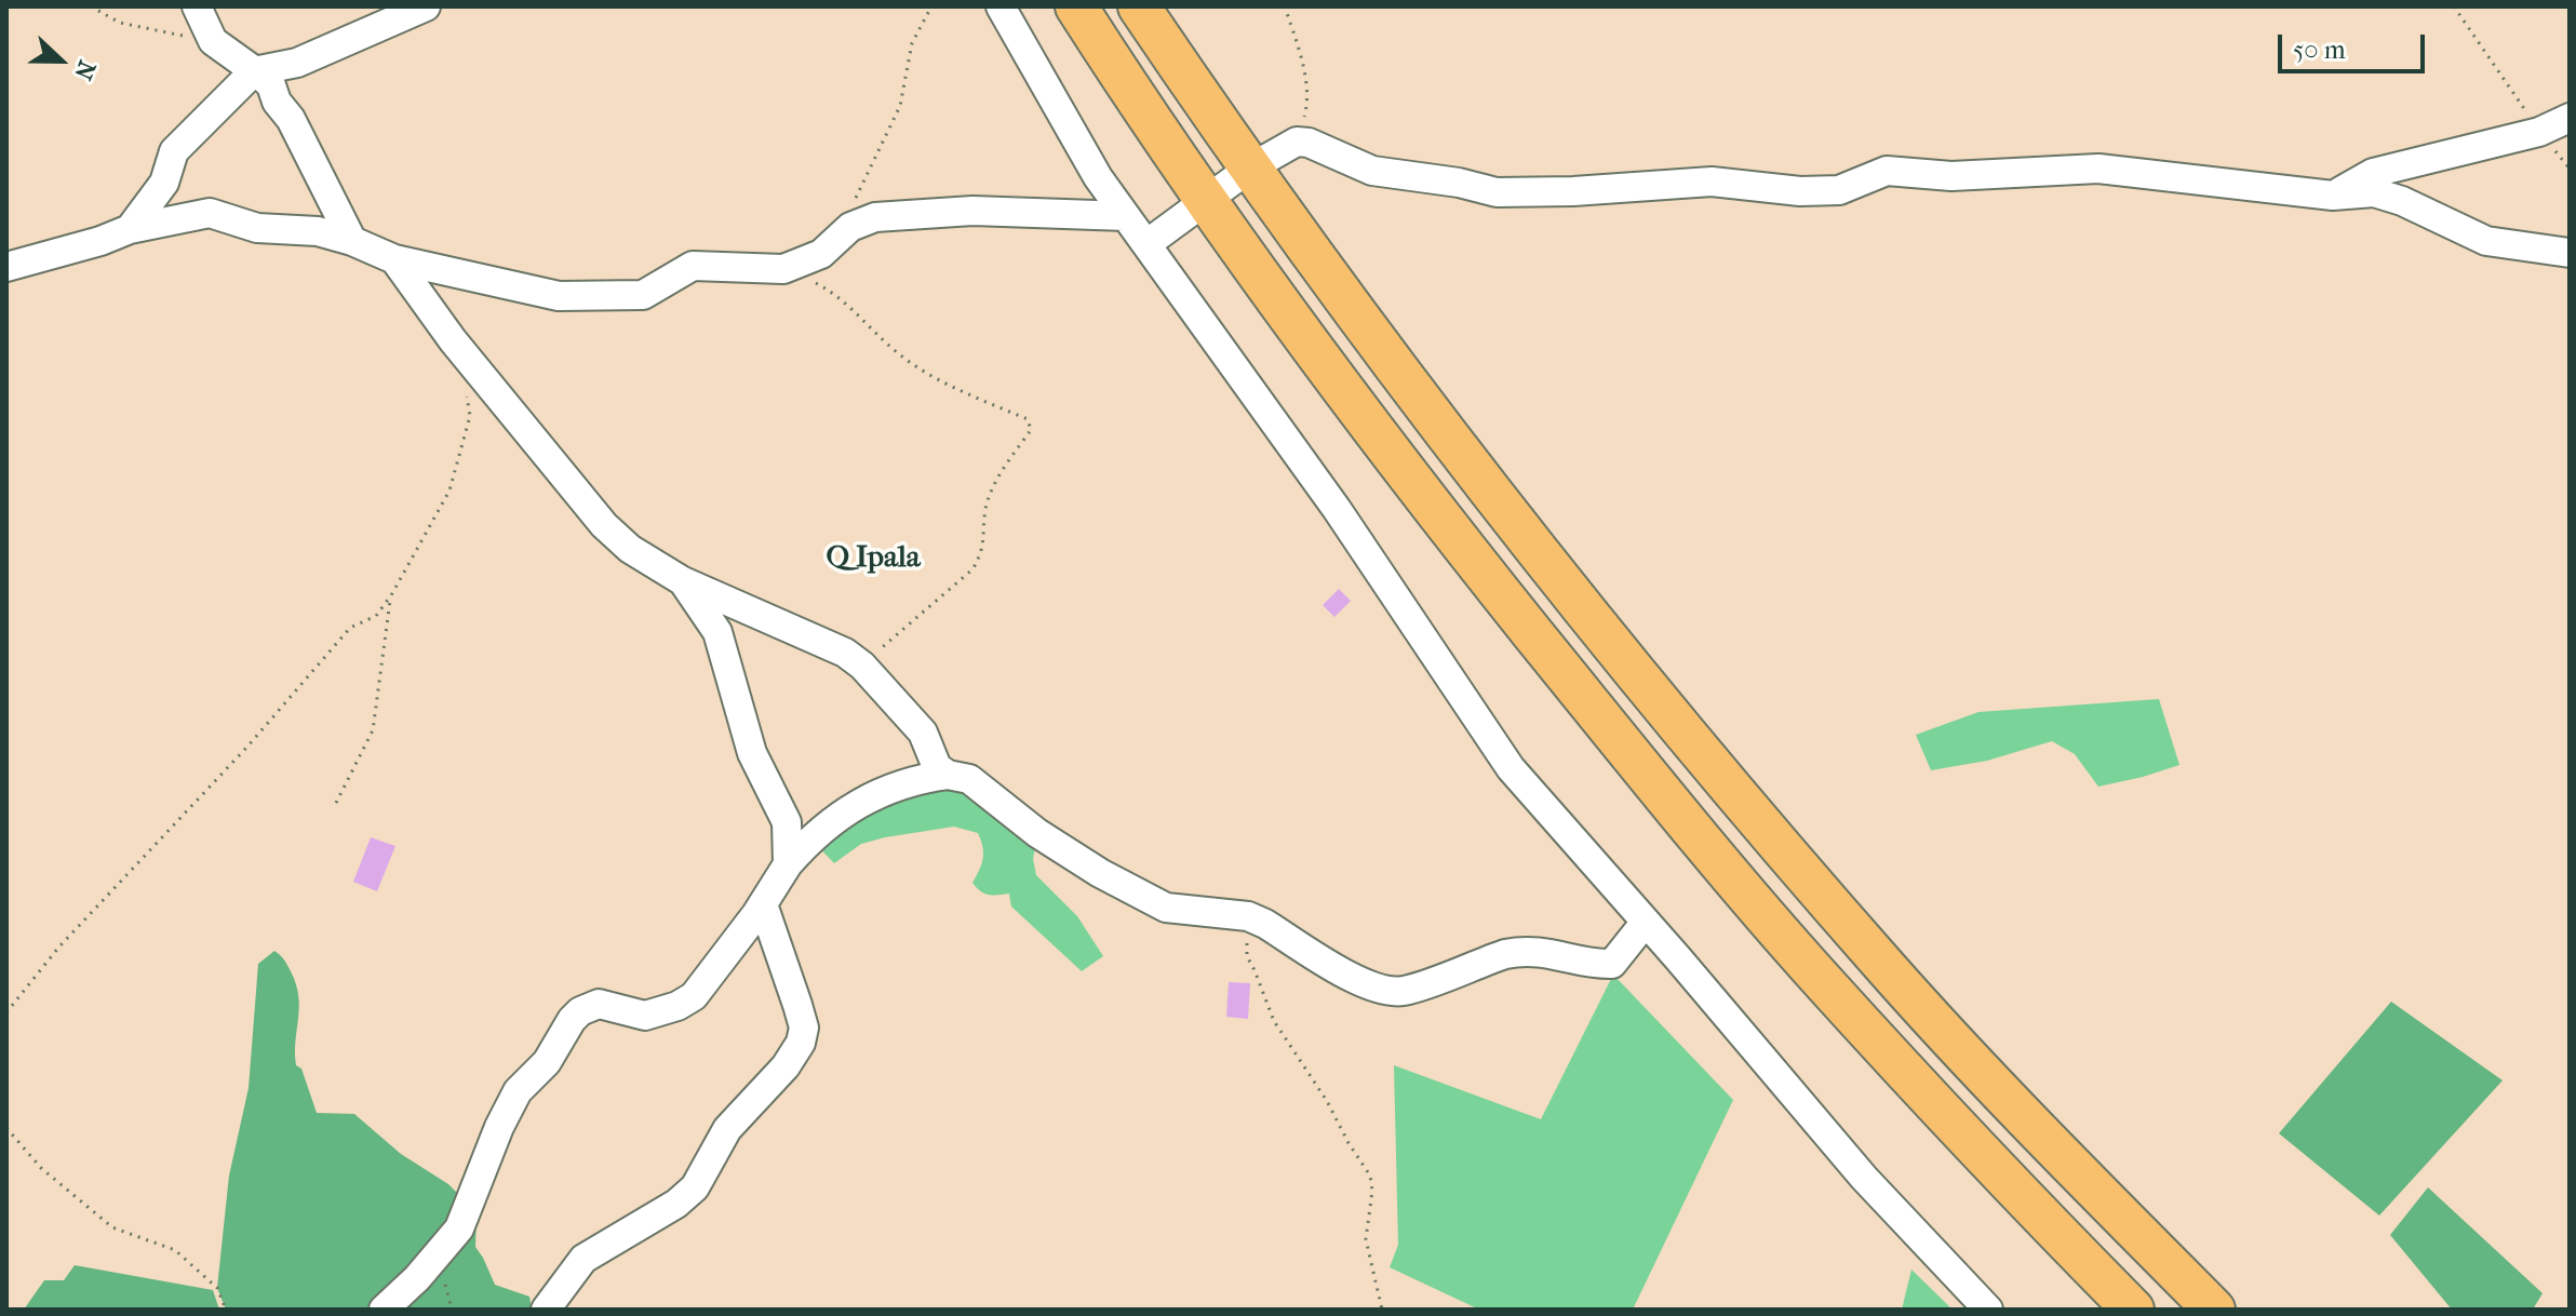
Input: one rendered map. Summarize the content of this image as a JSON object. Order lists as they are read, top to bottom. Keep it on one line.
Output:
{"districts":["Q Ipala"],"scale_bar":"50 m","north":"right"}
